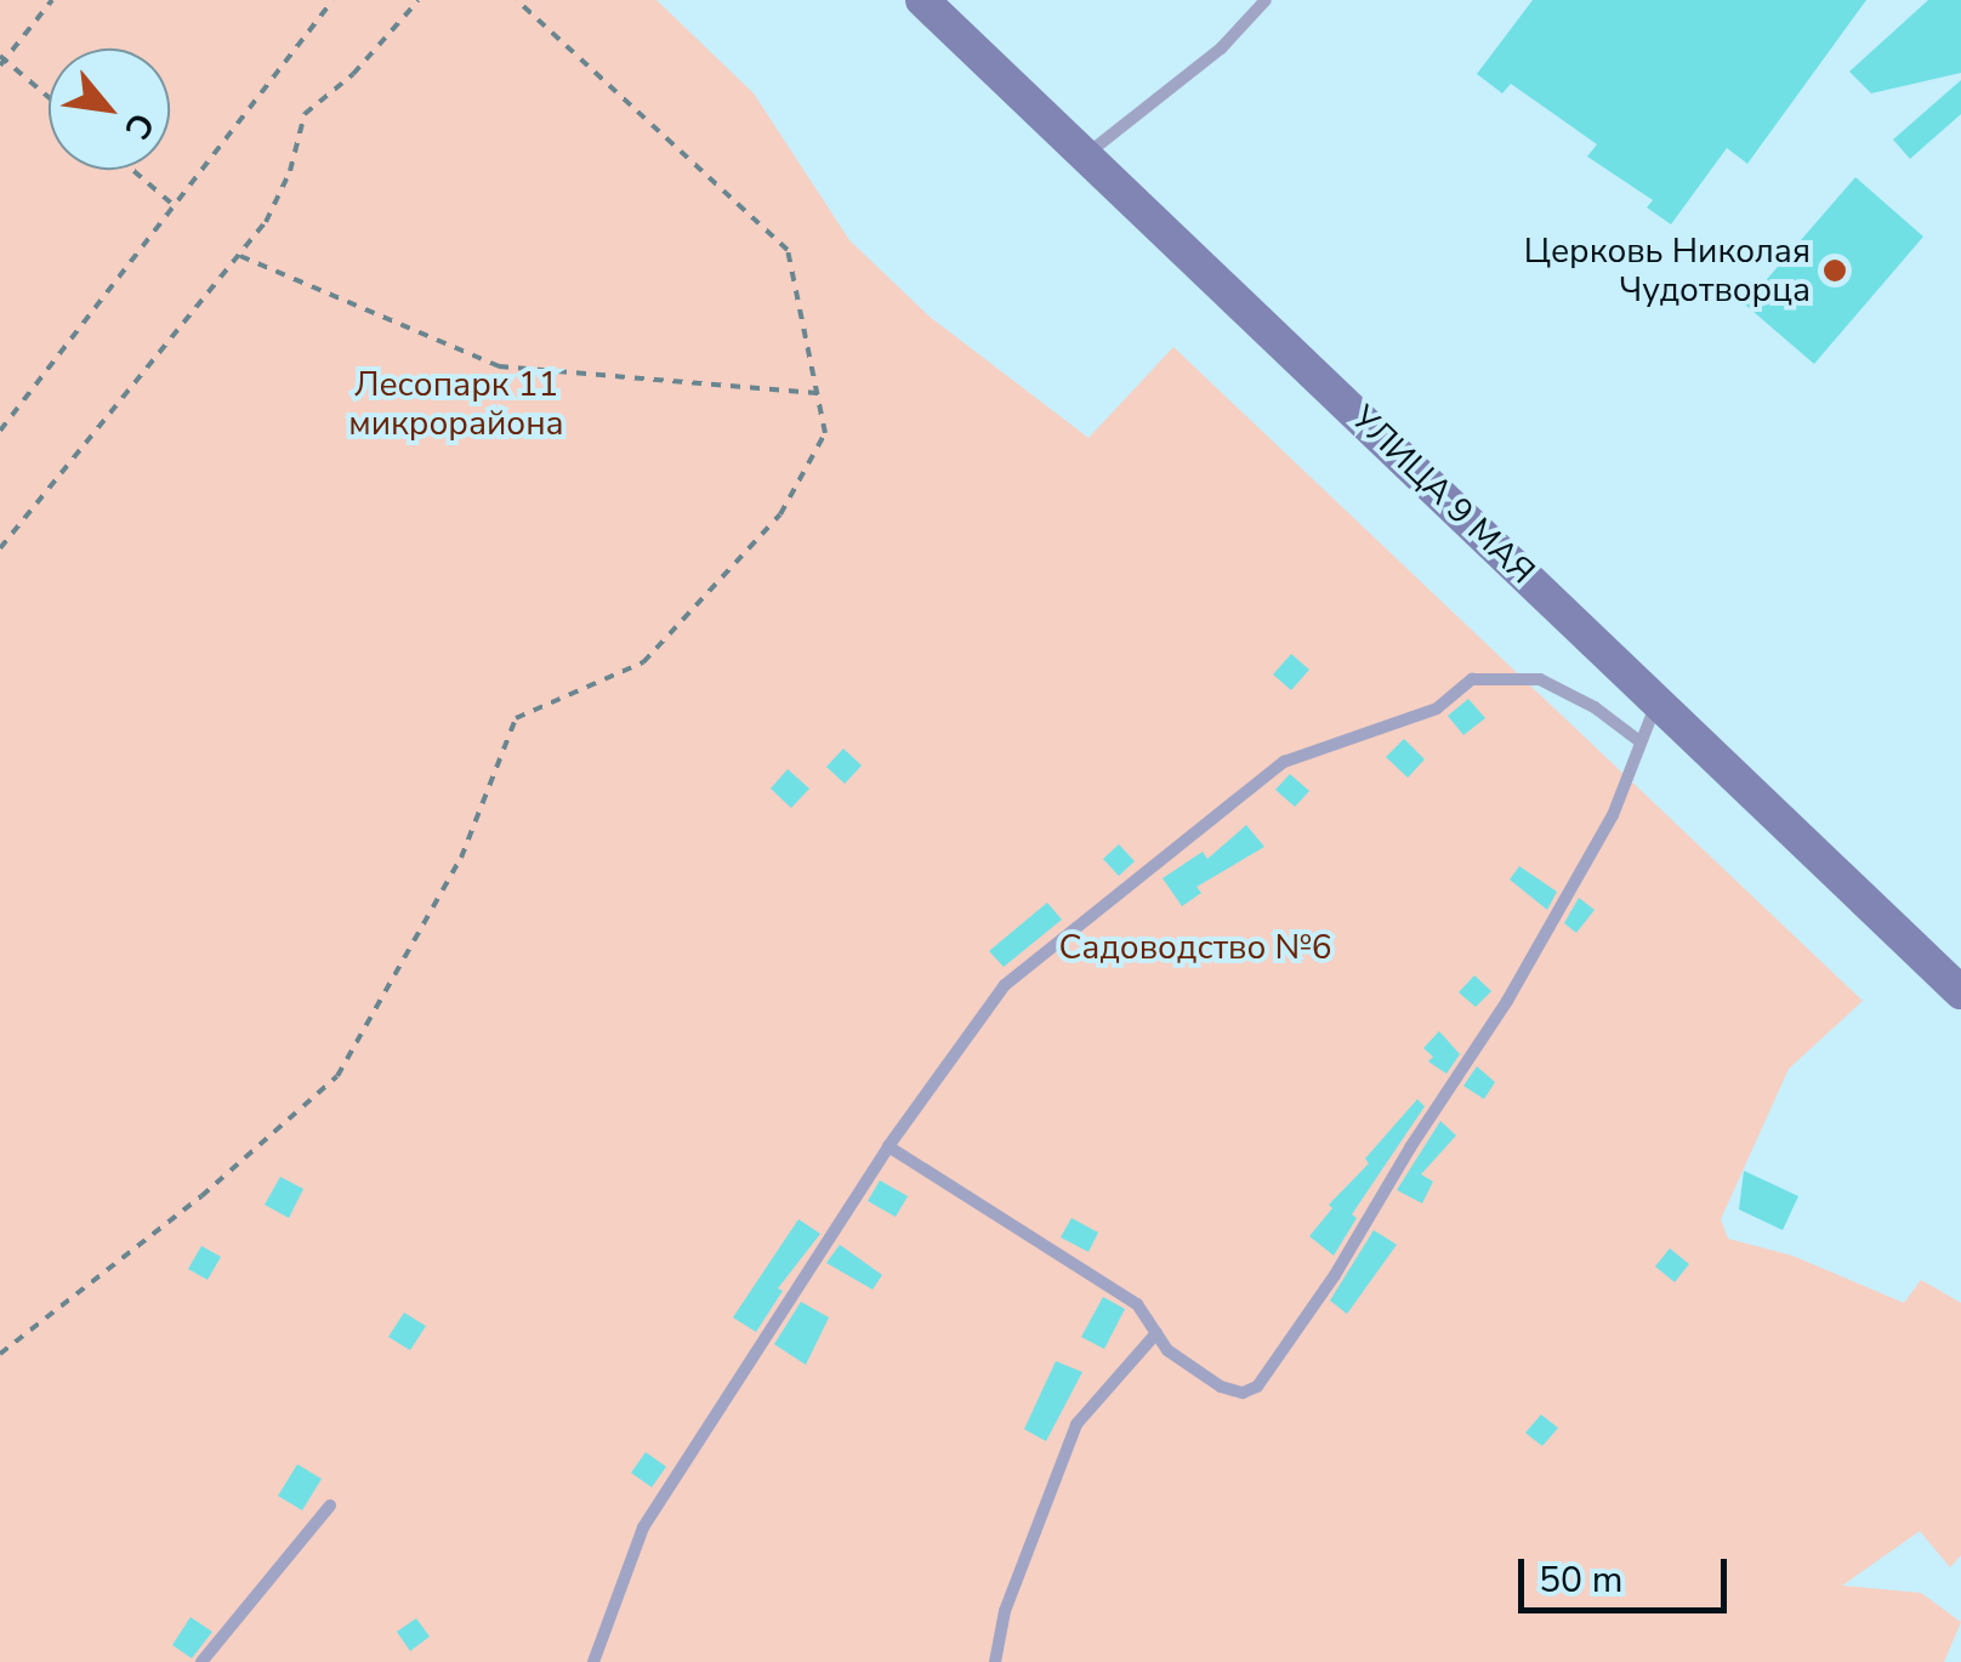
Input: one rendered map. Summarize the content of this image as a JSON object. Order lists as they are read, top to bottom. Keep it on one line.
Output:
{"streets":{"main road":["УЛИЦА 9 МАЯ"]},"parks":["Лесопарк 11 микрорайона","Садоводство №6"],"places":["Церковь Николая Чудотворца"],"scale_bar":"50 m","north":"bottom right"}
